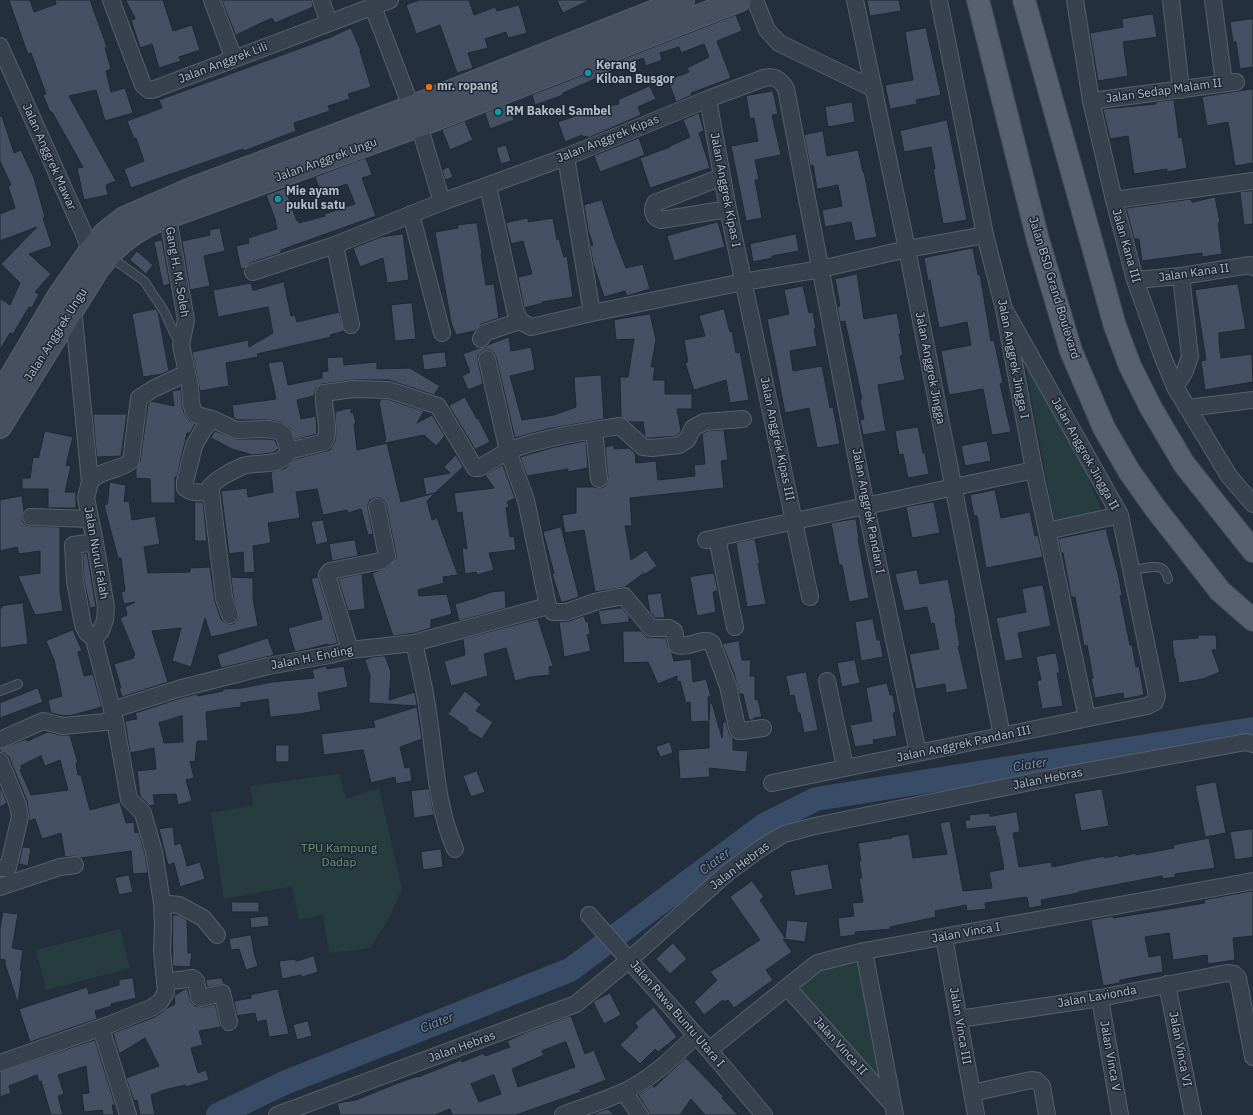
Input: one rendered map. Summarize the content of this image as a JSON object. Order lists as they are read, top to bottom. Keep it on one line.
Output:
{"streets":{"main road":["Jalan BSD Grand Boulevard"],"street":["Jalan Anggrek Lili","Jalan Sedap Malam II","Jalan Anggrek Kipas","Jalan Anggrek Mawar","Jalan Anggrek Ungu","Jalan Anggrek Kipas I","Jalan Kana III","Gang H. M. Soleh","Jalan Kana II","Jalan Anggrek Jingga I","Jalan Anggrek Jingga","Jalan Anggrek Kipas III","Jalan Anggrek Jingga II","Jalan Anggrek Pandan I","Jalan Nurul Falah","Jalan H. Ending","Jalan Anggrek Pandan III","Jalan Hebras","Jalan Vinca I","Jalan Lavionda","Jalan Rawa Buntu Utara I","Jalan Vinca III","Jalan Vinca II","Jalan Vinca VI","Jalan Vinca V"]},"crossings":[["Jalan Sedap Malam II","Jalan Kana III"],["Jalan Anggrek Kipas","Jalan Anggrek Kipas I"],["Jalan Anggrek Kipas","Jalan Anggrek Pandan I"],["Jalan Anggrek Mawar","Jalan Anggrek Ungu"],["Jalan Anggrek Ungu","Gang H. M. Soleh"],["Jalan Anggrek Ungu","Jalan Nurul Falah"],["Jalan Anggrek Kipas I","Jalan Anggrek Kipas III"],["Jalan Kana III","Jalan Kana II"],["Jalan Anggrek Jingga I","Jalan Anggrek Jingga II"],["Jalan Anggrek Jingga I","Jalan Anggrek Pandan III"],["Jalan Anggrek Jingga","Jalan Anggrek Pandan III"],["Jalan Anggrek Jingga II","Jalan Anggrek Pandan III"],["Jalan Anggrek Pandan I","Jalan Anggrek Pandan III"],["Jalan Hebras","Jalan Rawa Buntu Utara I"],["Jalan Vinca I","Jalan Rawa Buntu Utara I"],["Jalan Vinca I","Jalan Vinca III"],["Jalan Vinca I","Jalan Vinca II"],["Jalan Lavionda","Jalan Vinca III"],["Jalan Lavionda","Jalan Vinca VI"],["Jalan Lavionda","Jalan Vinca V"]],"water":["Ciater"],"parks":["TPU Kampung Dadap"],"places":["Kerang Kiloan Busgor","mr. ropang","RM Bakoel Sambel","Mie ayam pukul satu"]}
